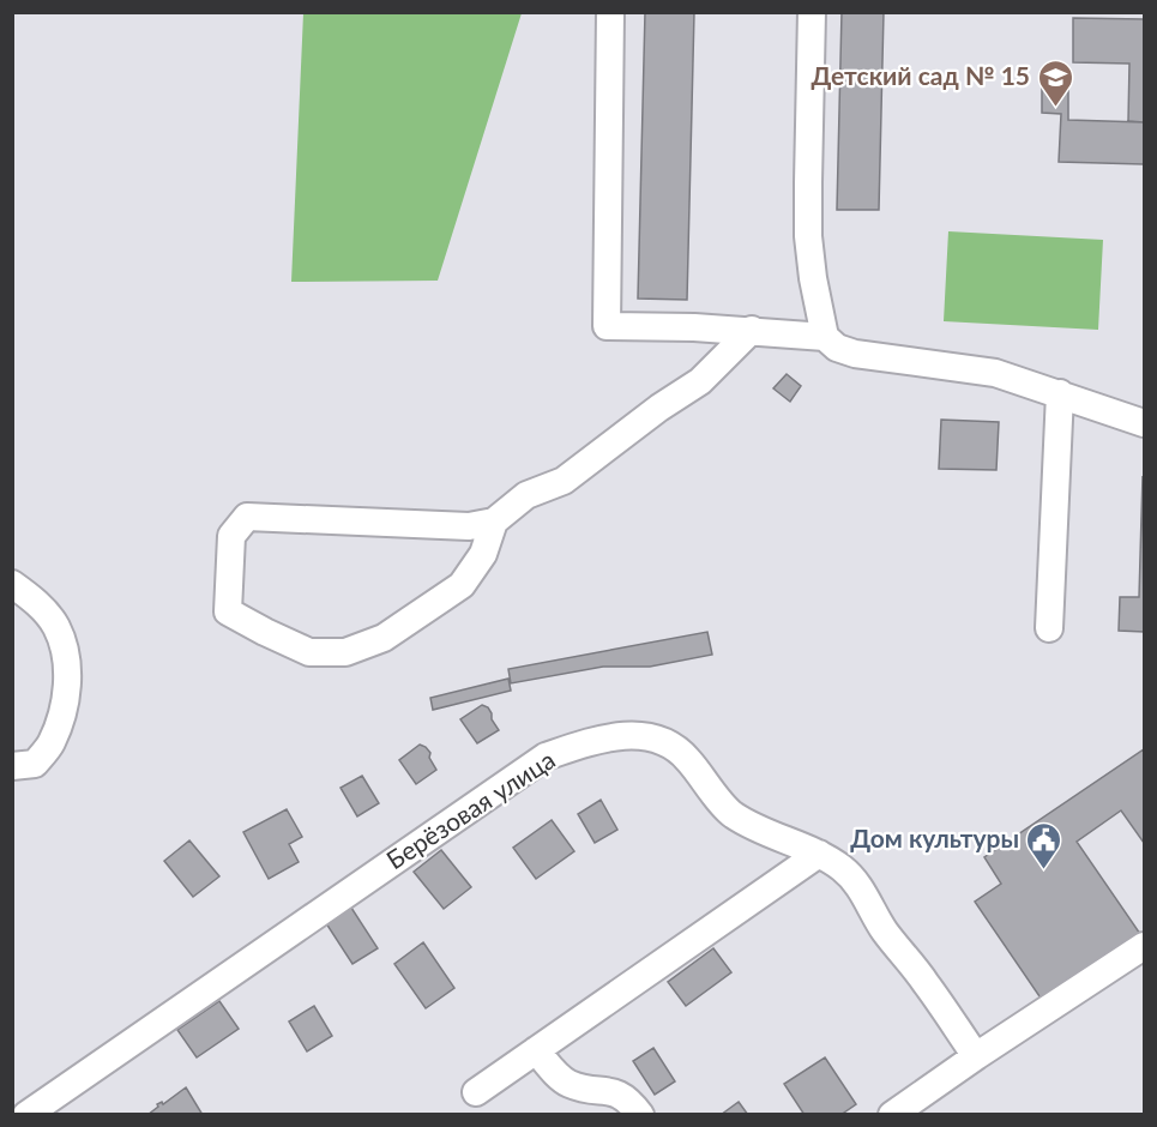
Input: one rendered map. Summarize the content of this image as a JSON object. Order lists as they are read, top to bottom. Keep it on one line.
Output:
{"streets":{"street":["Берёзовая улица"]},"places":{"school or university":["Детский сад № 15"],"public building":["Дом культуры"]}}
